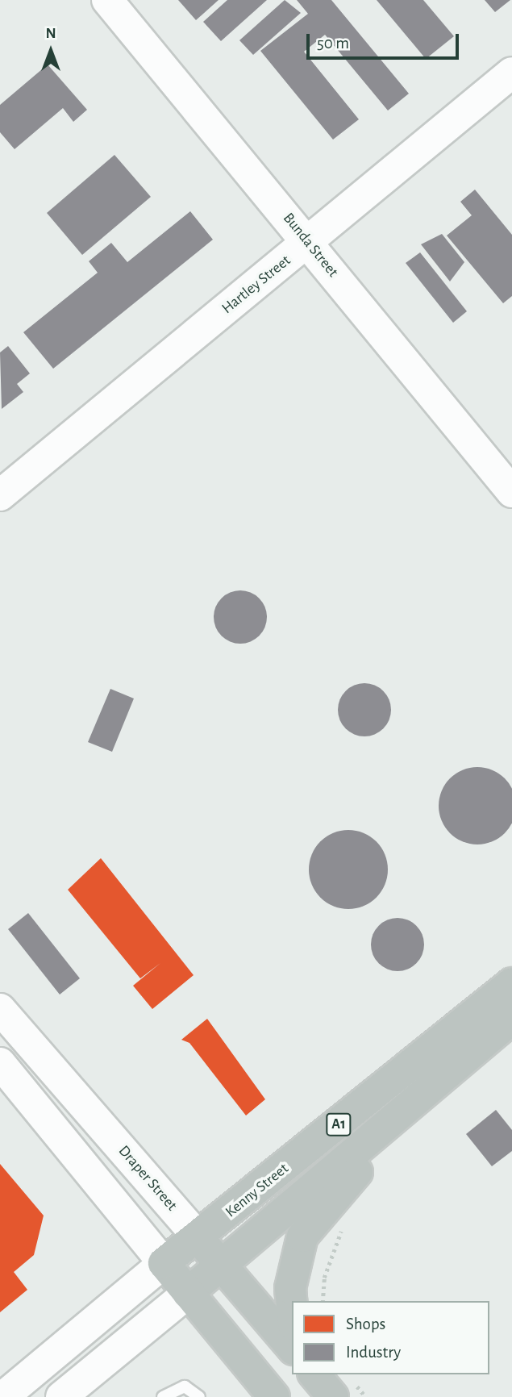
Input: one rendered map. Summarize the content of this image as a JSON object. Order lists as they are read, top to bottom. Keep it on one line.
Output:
{"streets":{"highway":["A1","Draper Street","Kenny Street"],"street":["Bunda Street","Hartley Street"]},"crossings":[["Bunda Street","Hartley Street"],["Draper Street","Kenny Street"]],"legend":["Shops","Industry"],"scale_bar":"50 m","north":"top"}
